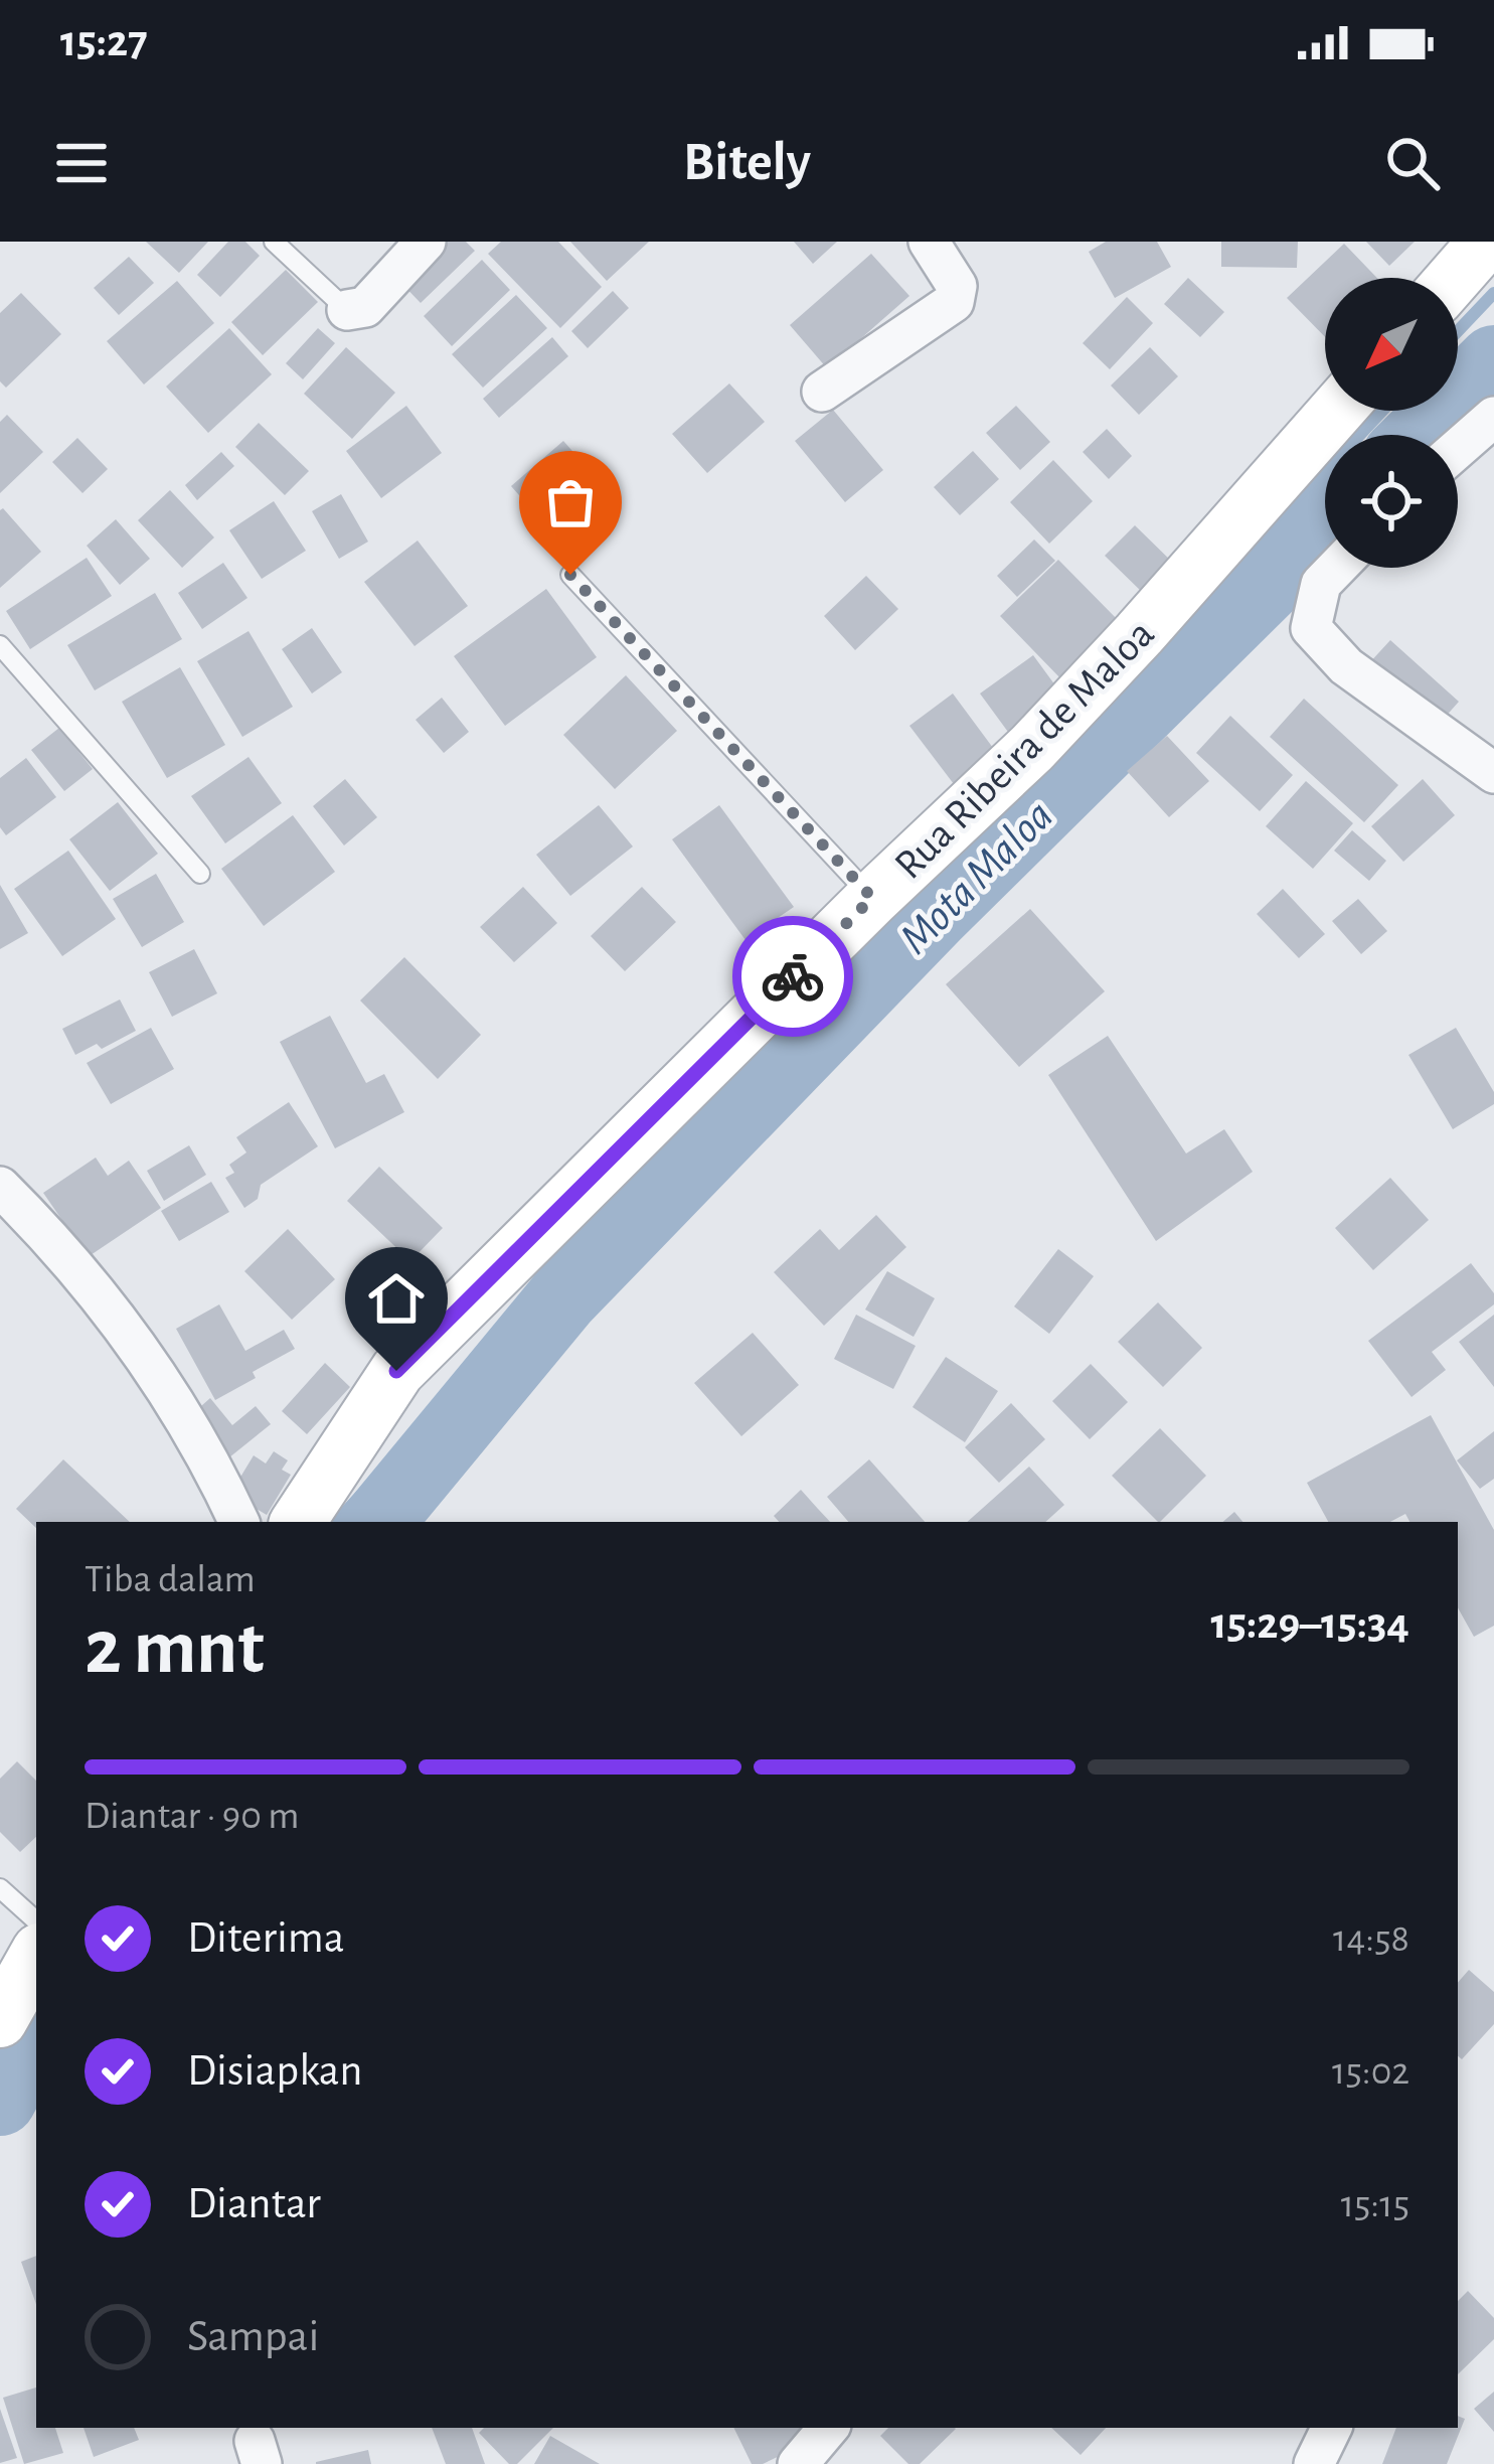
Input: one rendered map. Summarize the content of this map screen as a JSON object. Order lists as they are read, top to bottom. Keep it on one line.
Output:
{"streets":{"street":["Rua Ribeira de Maloa"]},"water":["Mota Maloa"],"north":"bottom left","page":{"status":"15:27","header":"Bitely","heading":["2 mnt","Tiba dalam","15:29–15:34"],"bar":"Diantar · 90 m","list":[["Diterima","14:58"],["Disiapkan","15:02"],["Diantar","15:15"],"Sampai"]}}
